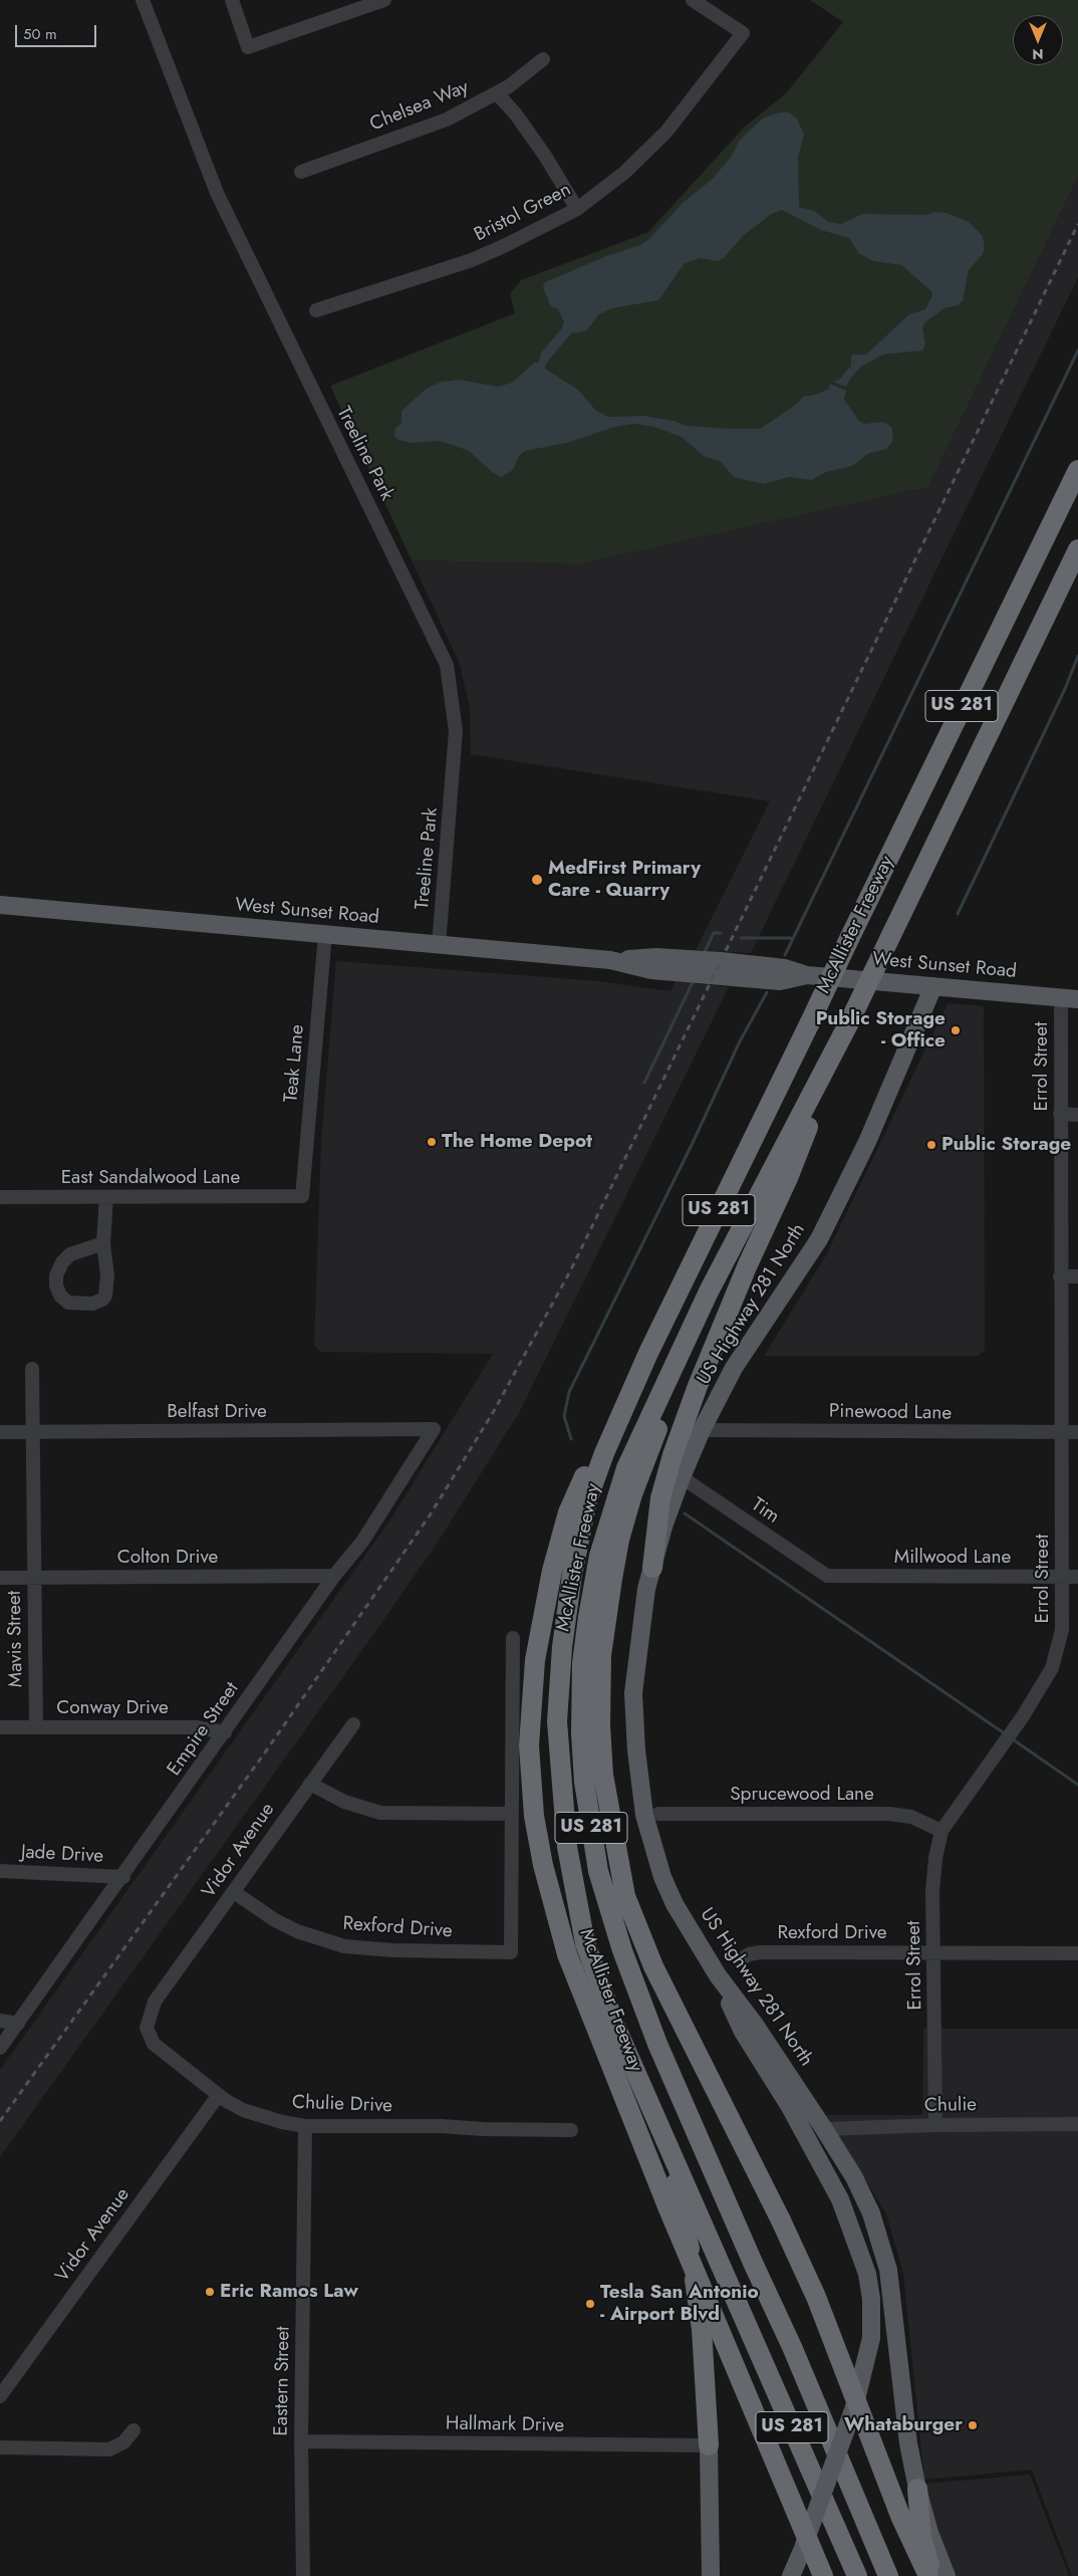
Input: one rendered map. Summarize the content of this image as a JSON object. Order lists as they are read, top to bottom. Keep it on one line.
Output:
{"streets":{"highway":["US 281","McAllister Freeway"],"main road":["West Sunset Road","US Highway 281 North"],"street":["Chelsea Way","Bristol Green","Treeline Park","Teak Lane","Errol Street","East Sandalwood Lane","Belfast Drive","Pinewood Lane","Tim","Colton Drive","Millwood Lane","Mavis Street","Conway Drive","Empire Street","Sprucewood Lane","Vidor Avenue","Jade Drive","Rexford Drive","Chulie Drive","Chulie","Eastern Street","Hallmark Drive"]},"crossings":[["Treeline Park","West Sunset Road"],["West Sunset Road","Teak Lane"],["West Sunset Road","Errol Street"],["West Sunset Road","US Highway 281 North"],["Teak Lane","East Sandalwood Lane"],["Errol Street","Pinewood Lane"],["Errol Street","Millwood Lane"],["Errol Street","Sprucewood Lane"],["Errol Street","Rexford Drive"],["Errol Street","Chulie"],["US Highway 281 North","Pinewood Lane"],["US Highway 281 North","Tim"],["US Highway 281 North","Chulie"],["Belfast Drive","Mavis Street"],["Belfast Drive","Empire Street"],["Tim","Millwood Lane"],["Colton Drive","Mavis Street"],["Colton Drive","Empire Street"],["Mavis Street","Conway Drive"],["Conway Drive","Empire Street"],["Empire Street","Jade Drive"],["Vidor Avenue","Rexford Drive"],["Vidor Avenue","Chulie Drive"],["Chulie Drive","Eastern Street"],["Eastern Street","Hallmark Drive"]],"places":["MedFirst Primary Care - Quarry","Public Storage - Office","The Home Depot","Public Storage","Eric Ramos Law","Tesla San Antonio - Airport Blvd","Whataburger"],"scale_bar":"50 m","north":"bottom"}
